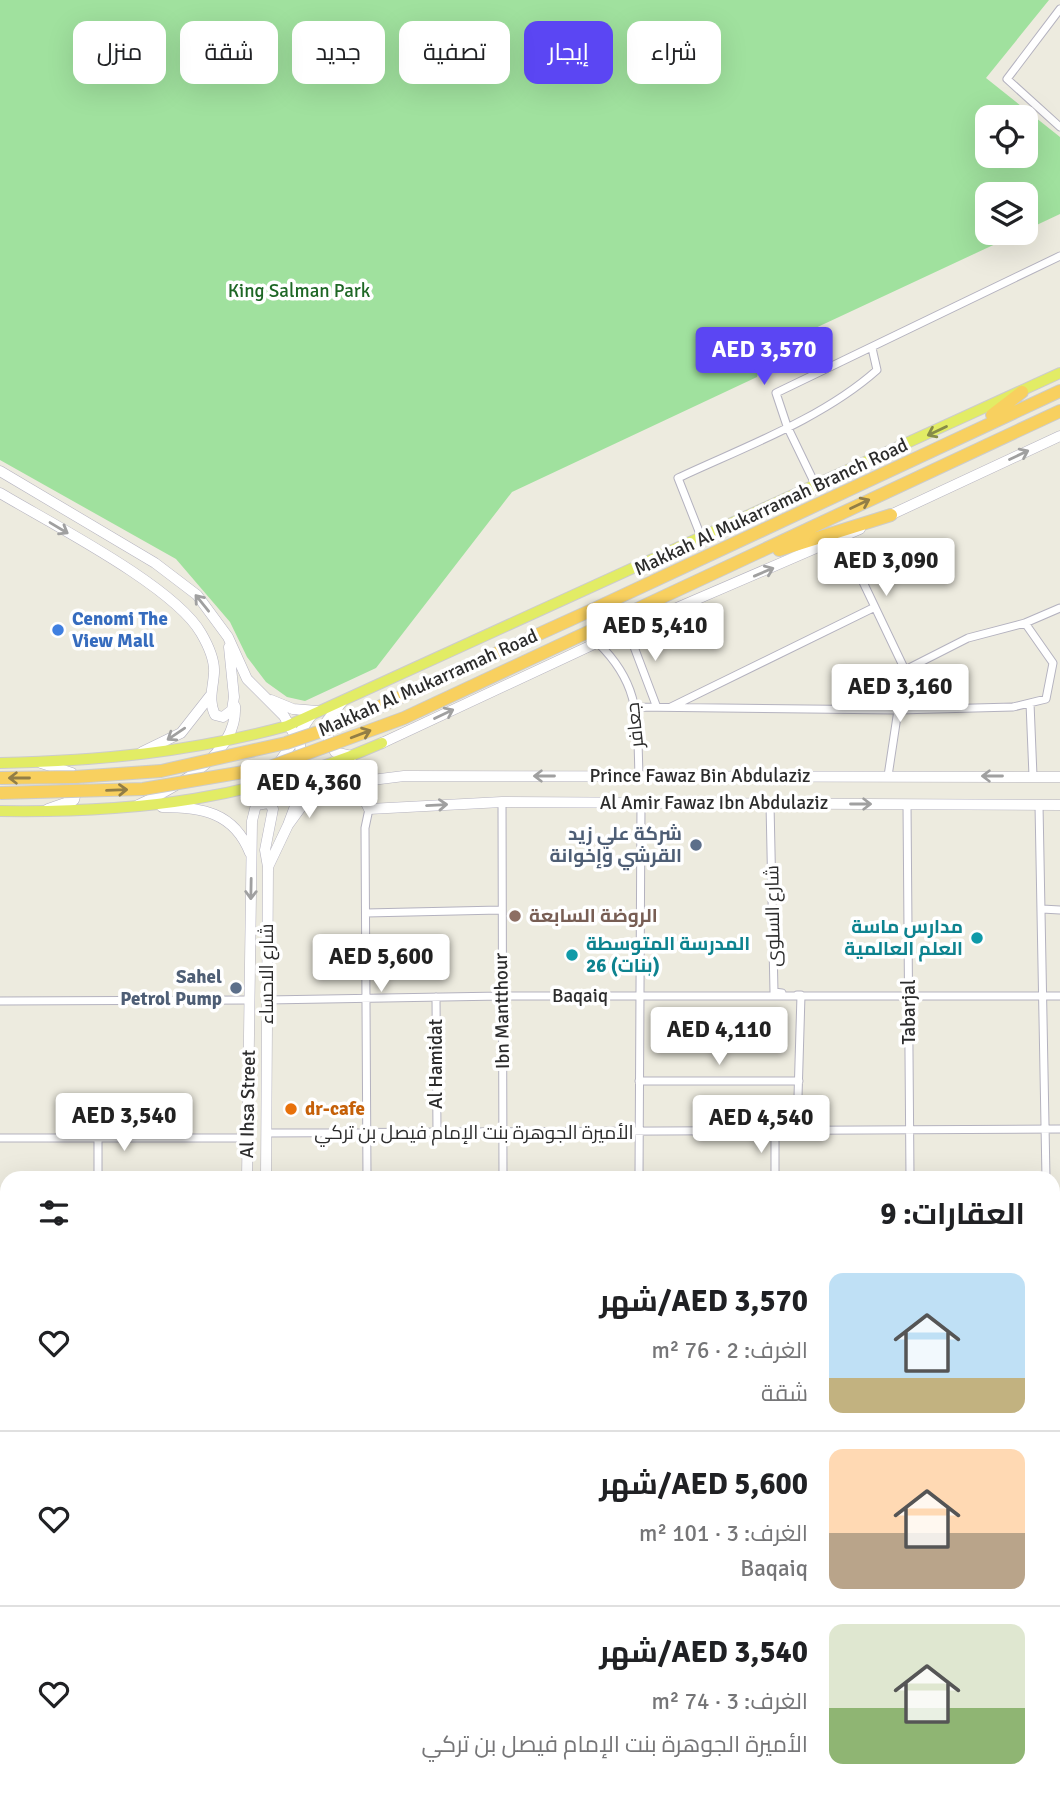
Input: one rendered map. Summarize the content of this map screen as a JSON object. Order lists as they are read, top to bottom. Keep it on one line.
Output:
{"streets":{"highway":["Makkah Al Mukarramah Road"],"main road":["Makkah Al Mukarramah Branch Road","Prince Fawaz Bin Abdulaziz","Al Amir Fawaz Ibn Abdulaziz","شارع الاحساء","Al Ihsa Street"],"street":["جعافر","شارع السلوى","Baqaiq","Ibn Mantthour","Tabarjal","Al Hamidat","الأميرة الجوهرة بنت الإمام فيصل بن تركي"]},"crossings":[["جعافر","Prince Fawaz Bin Abdulaziz"],["Prince Fawaz Bin Abdulaziz","Al Amir Fawaz Ibn Abdulaziz"],["Al Amir Fawaz Ibn Abdulaziz","شارع السلوى"],["Al Amir Fawaz Ibn Abdulaziz","Ibn Mantthour"],["Al Amir Fawaz Ibn Abdulaziz","Tabarjal"],["شارع السلوى","Baqaiq"],["شارع الاحساء","Baqaiq"],["شارع الاحساء","Al Ihsa Street"],["شارع الاحساء","الأميرة الجوهرة بنت الإمام فيصل بن تركي"],["Baqaiq","Ibn Mantthour"],["Baqaiq","Tabarjal"],["Baqaiq","Al Hamidat"],["Ibn Mantthour","الأميرة الجوهرة بنت الإمام فيصل بن تركي"],["Tabarjal","الأميرة الجوهرة بنت الإمام فيصل بن تركي"],["Al Hamidat","الأميرة الجوهرة بنت الإمام فيصل بن تركي"]],"one_way":["Al Amir Fawaz Ibn Abdulaziz","Al Ihsa Street"],"parks":["King Salman Park"],"places":["Cenomi The View Mall","شركة علي زيد القرشي وإخوانة","الروضة السابعة","مدارس ماسة العلم العالمية","المدرسة المتوسطة 26 (بنات)","Sahel Petrol Pump","dr-cafe"],"page":{"chip":["شراء","إيجار","تصفية","جديد","شقة","منزل"],"price":["AED 3,570","AED 3,090","AED 5,410","AED 3,160","AED 4,360","AED 5,600","AED 4,110","AED 3,540","AED 4,540"],"heading":"العقارات: 9","list":[{"name":"AED 3,570/شهر","note":"الغرف: 2 · 76 m² · شقة"},{"name":"AED 5,600/شهر","note":"الغرف: 3 · 101 m² · Baqaiq"},{"name":"AED 3,540/شهر","note":"الغرف: 3 · 74 m² · الأميرة الجوهرة بنت الإمام فيصل بن تركي"}]}}
